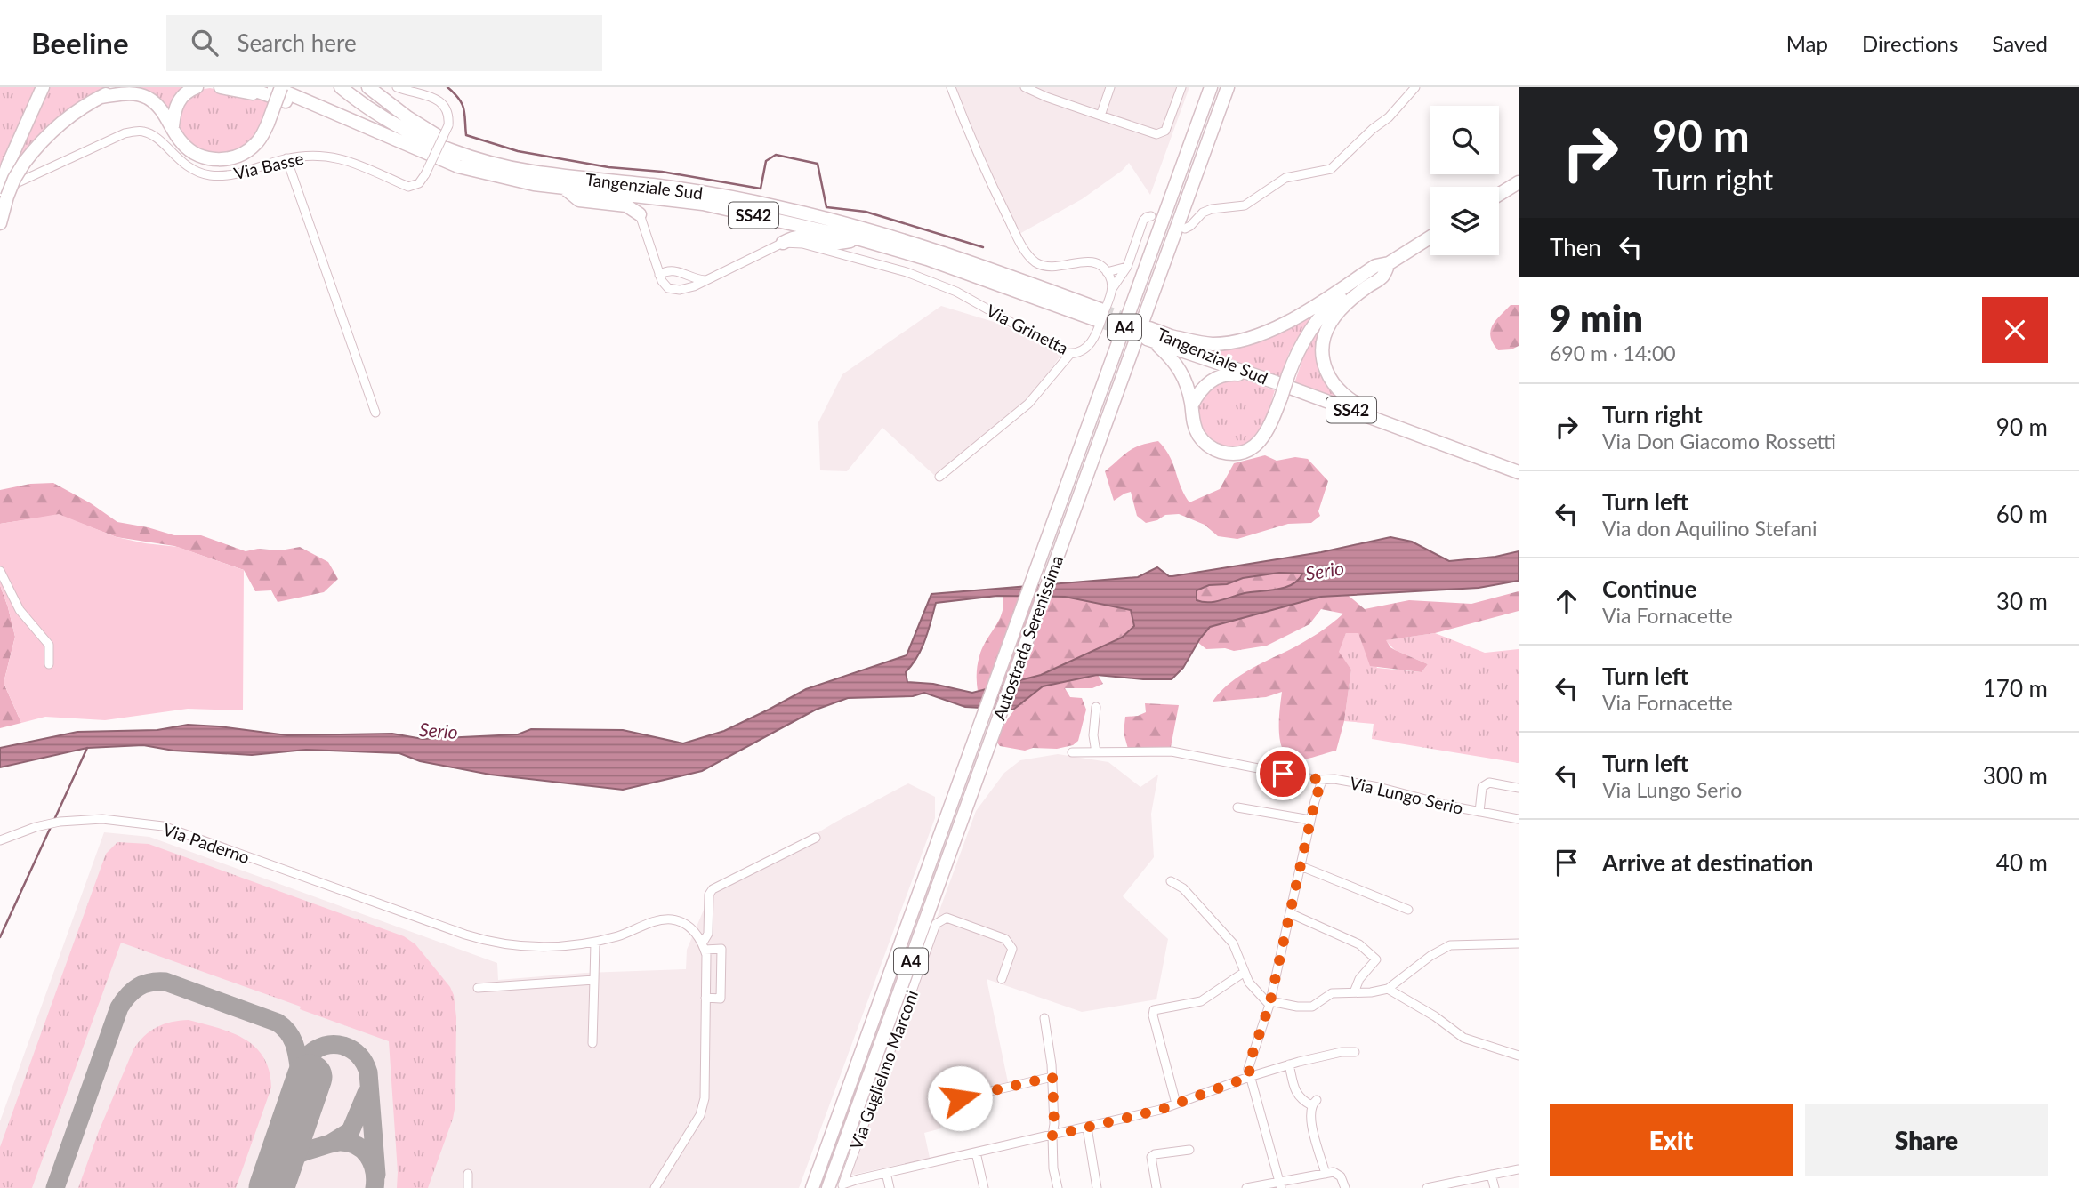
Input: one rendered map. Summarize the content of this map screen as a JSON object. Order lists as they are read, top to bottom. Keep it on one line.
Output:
{"streets":{"highway":["Tangenziale Sud","SS42","A4","Autostrada Serenissima"],"street":["Via Basse","Via Grinetta","Via Lungo Serio","Via Paderno","Via Guglielmo Marconi"]},"water":["Serio"],"page":{"header":"Beeline","search":"Search here","nav":["Map","Directions","Saved"],"turn":["90 m","Turn right"],"then":"Then","heading":["9 min","690 m · 14:00"],"list":[{"name":"Turn right","note":"Via Don Giacomo Rossetti","value":"90 m"},{"name":"Turn left","note":"Via don Aquilino Stefani","value":"60 m"},{"name":"Continue","note":"Via Fornacette","value":"30 m"},{"name":"Turn left","note":"Via Fornacette","value":"170 m"},{"name":"Turn left","note":"Via Lungo Serio","value":"300 m"},{"name":"Arrive at destination","value":"40 m"}],"buttons":["Exit","Share"]}}
